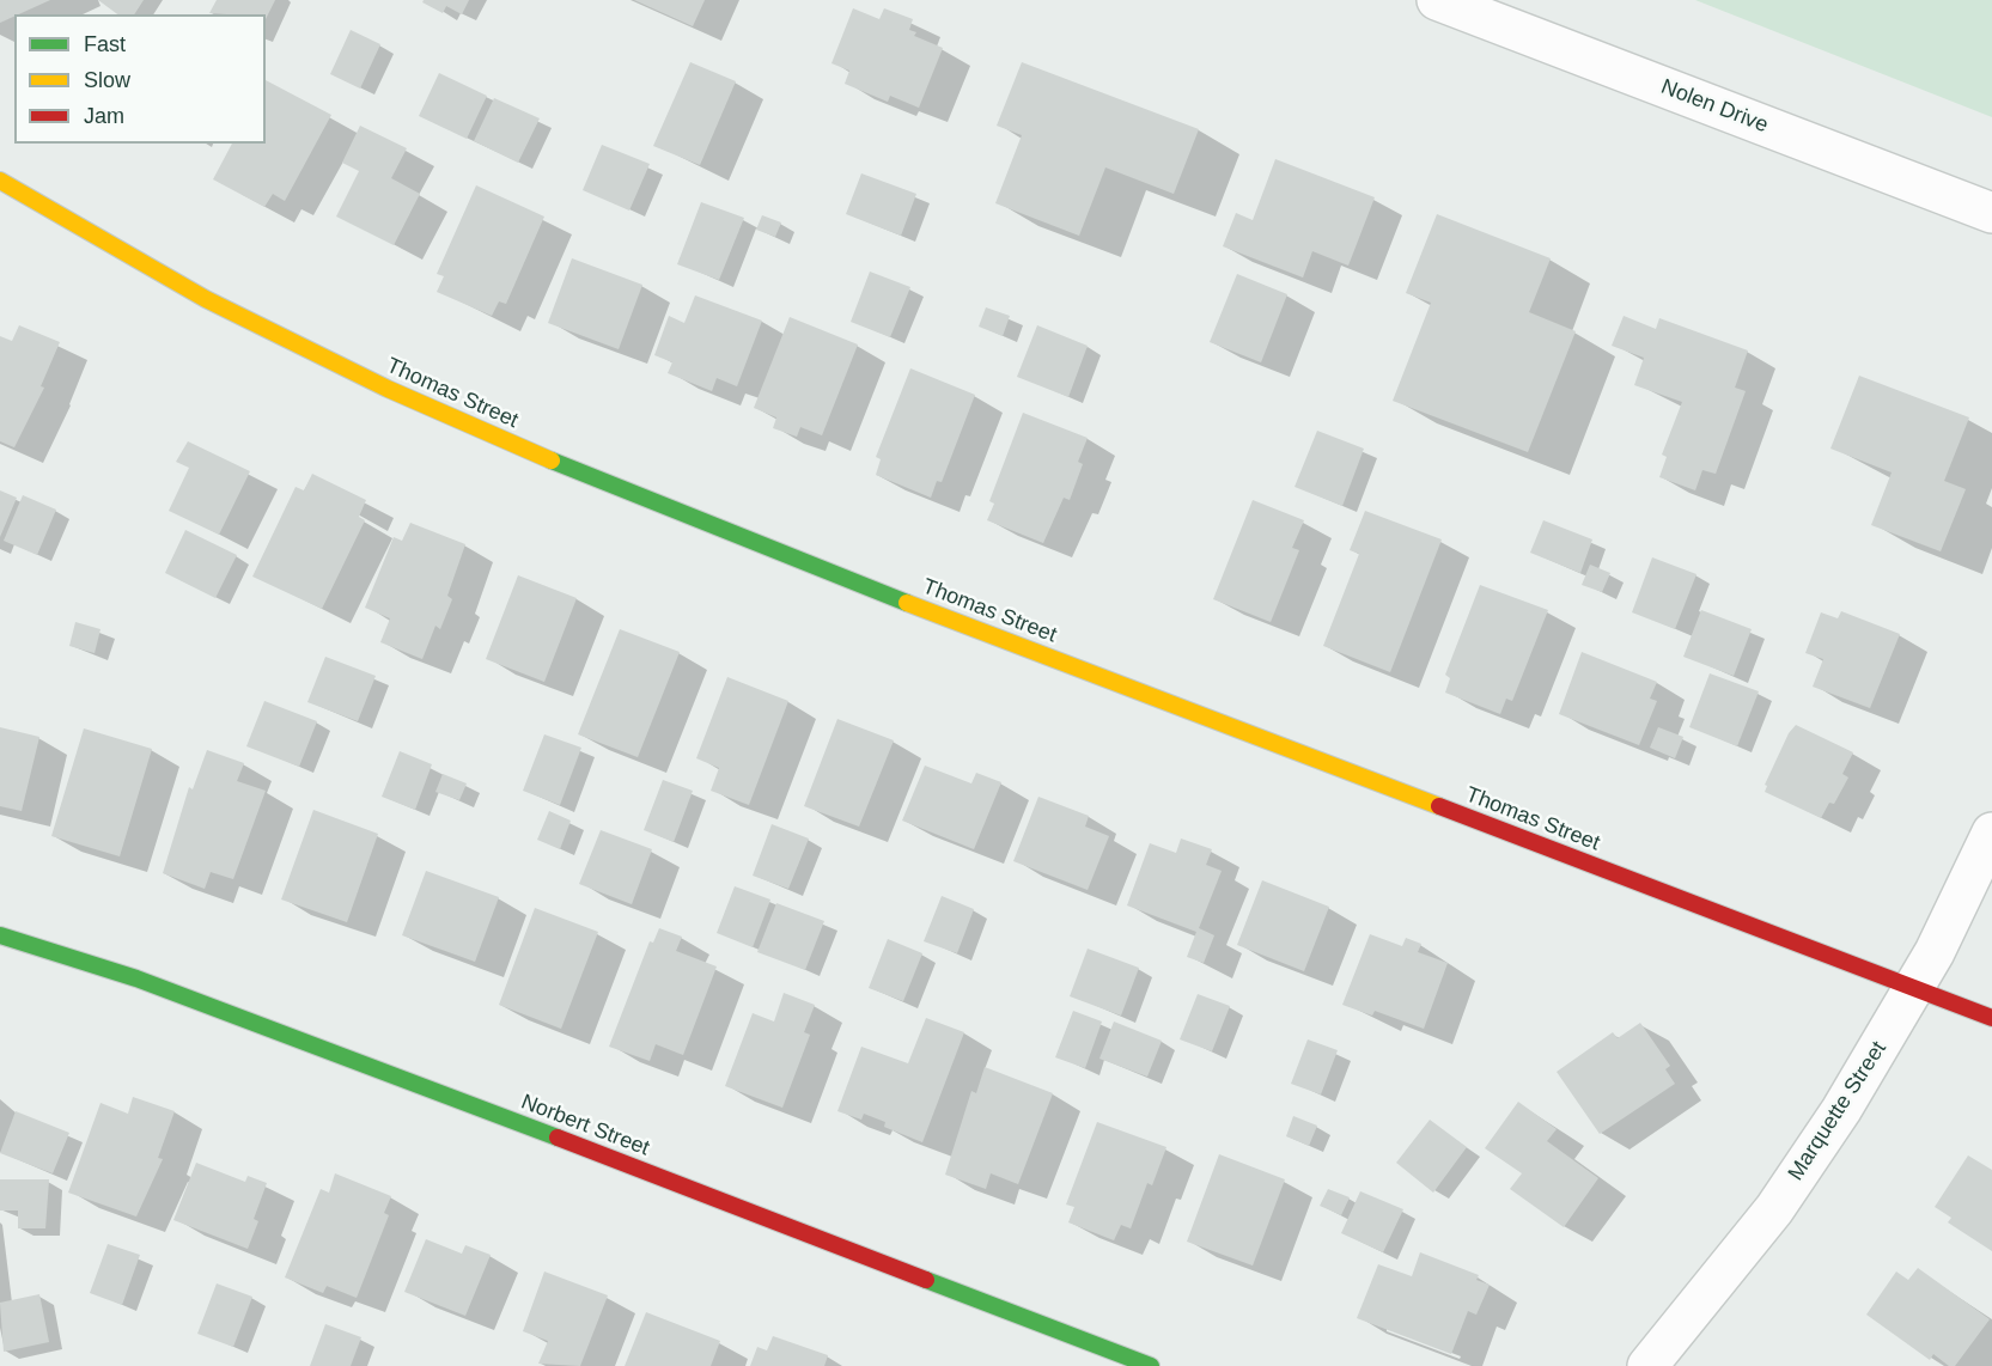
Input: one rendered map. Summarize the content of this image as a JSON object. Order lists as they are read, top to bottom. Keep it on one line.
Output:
{"streets":{"street":["Nolen Drive","Thomas Street","Marquette Street","Norbert Street"]},"crossings":[["Thomas Street","Marquette Street"]],"legend":["Fast","Slow","Jam"]}
